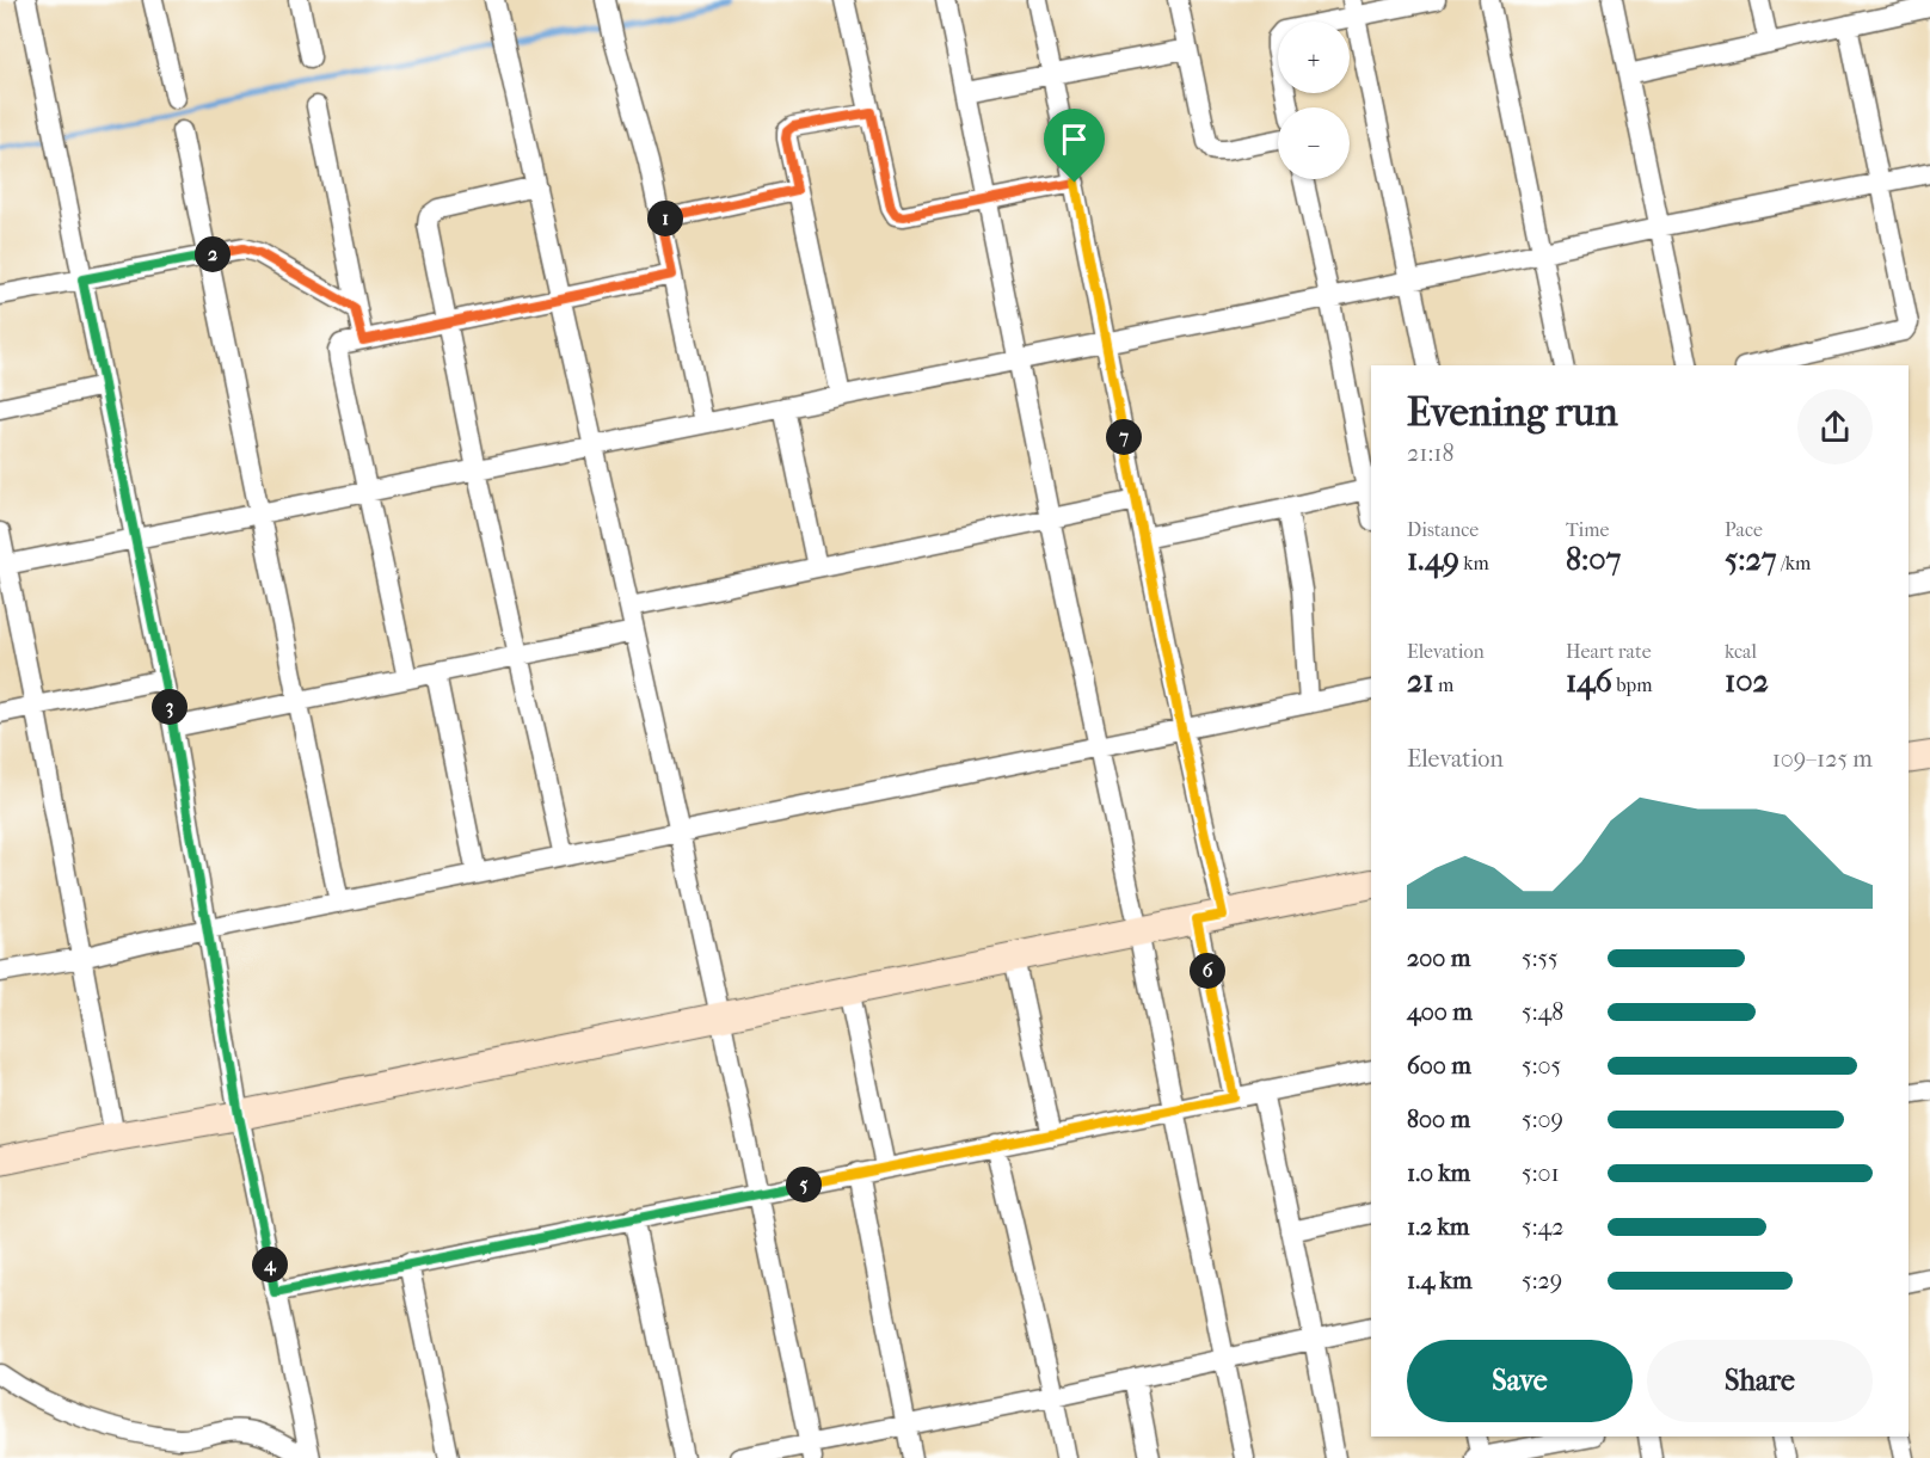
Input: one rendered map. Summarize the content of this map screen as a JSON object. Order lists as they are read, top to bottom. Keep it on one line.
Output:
{"page":{"map_buttons":["+","−"],"pins":["1","2","7","3","6","5","4"],"heading":["Evening run","21:18"],"stats":[["Distance","1.49 km"],["Time","8:07"],["Pace","5:27 /km"],["Elevation","21 m"],["Heart rate","146 bpm"],["kcal","102"]],"chart":["Elevation","109–125 m"],"list":[{"name":"200 m","note":"5:55"},{"name":"400 m","note":"5:48"},{"name":"600 m","note":"5:05"},{"name":"800 m","note":"5:09"},{"name":"1.0 km","note":"5:01"},{"name":"1.2 km","note":"5:42"},{"name":"1.4 km","note":"5:29"}],"buttons":["Save","Share"]}}
